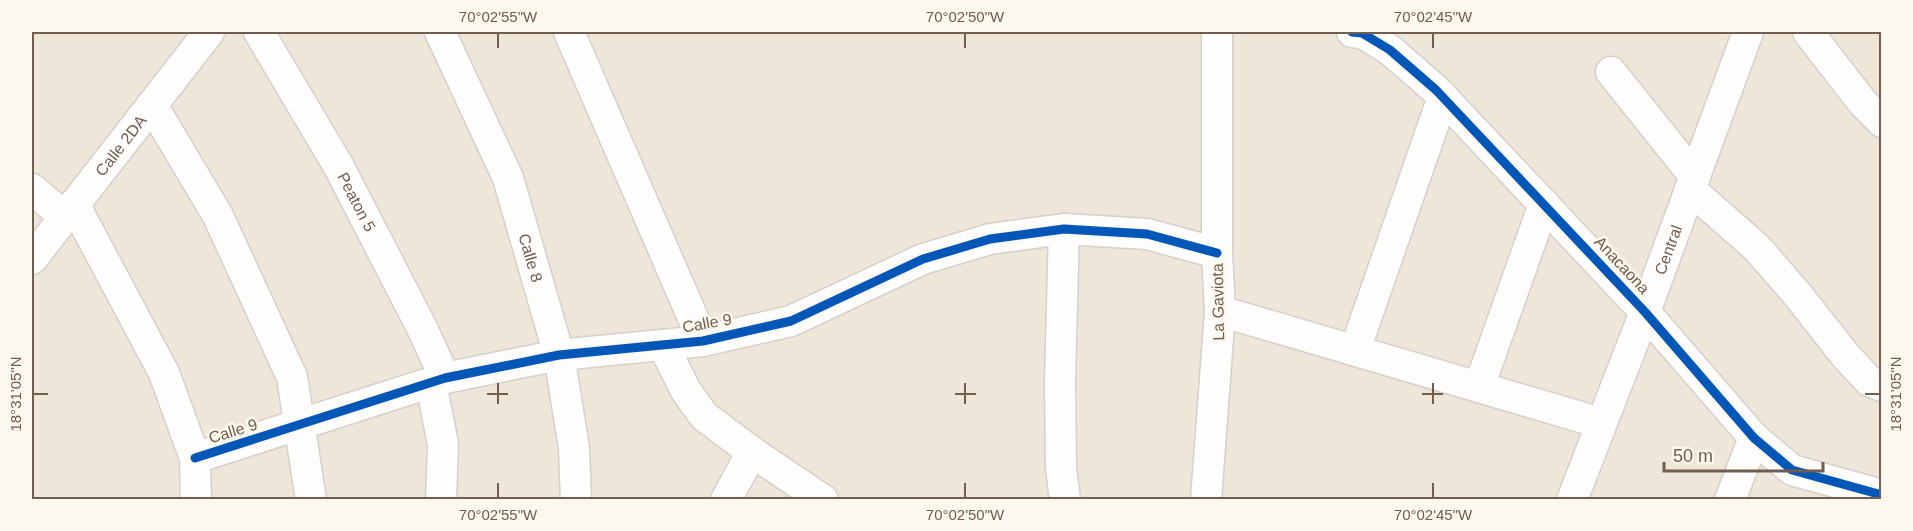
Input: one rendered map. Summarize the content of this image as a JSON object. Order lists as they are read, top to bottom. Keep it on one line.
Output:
{"streets":{"street":["Calle 2DA","Peaton 5","Central","Calle 8","Anacaona","La Gaviota","Calle 9"]},"crossings":[["Peaton 5","Calle 9"],["Central","Anacaona"],["Calle 8","Calle 9"],["La Gaviota","Calle 9"]],"scale_bar":"50 m","coordinates":["70°02'55\"W","70°02'50\"W","70°02'45\"W","18°31'05\"N"]}
